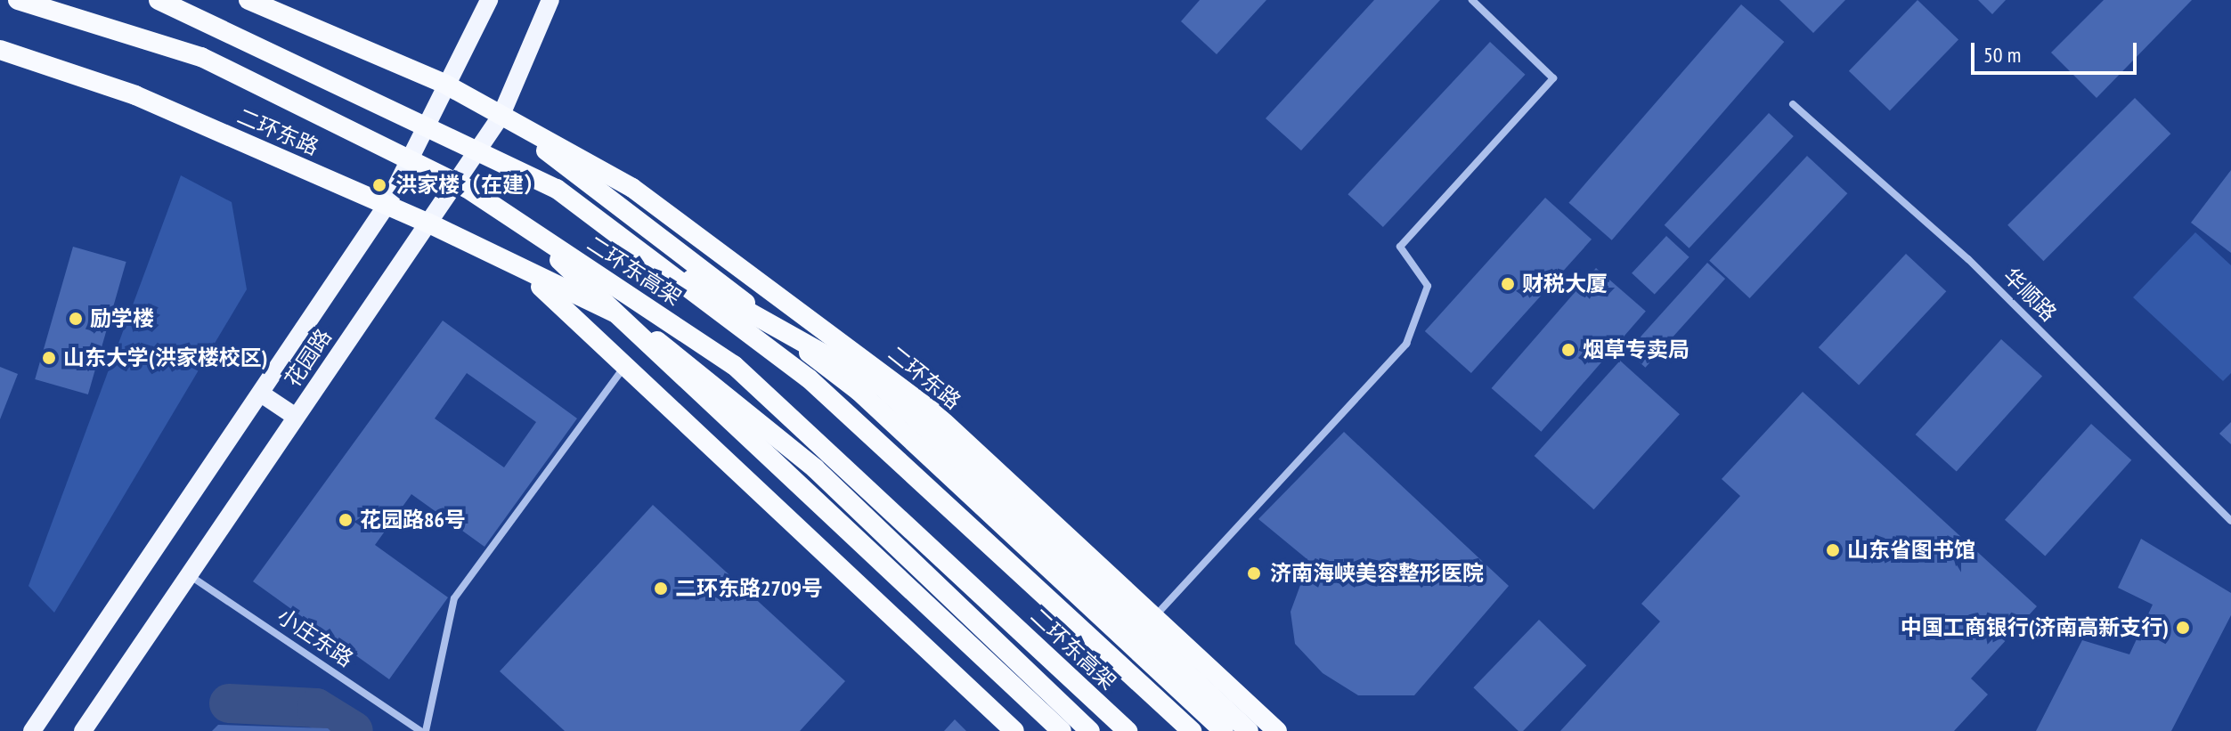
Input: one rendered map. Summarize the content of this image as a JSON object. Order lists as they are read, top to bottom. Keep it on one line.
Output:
{"streets":{"highway":["二环东路","二环东高架"],"main road":["花园路"],"street":["华顺路","小庄东路"]},"crossings":[["二环东路","花园路"],["花园路","小庄东路"]],"places":["洪家楼（在建）","财税大厦","励学楼","烟草专卖局","山东大学(洪家楼校区)","花园路86号","山东省图书馆","济南海峡美容整形医院","二环东路2709号","中国工商银行(济南高新支行)"],"scale_bar":"50 m"}
